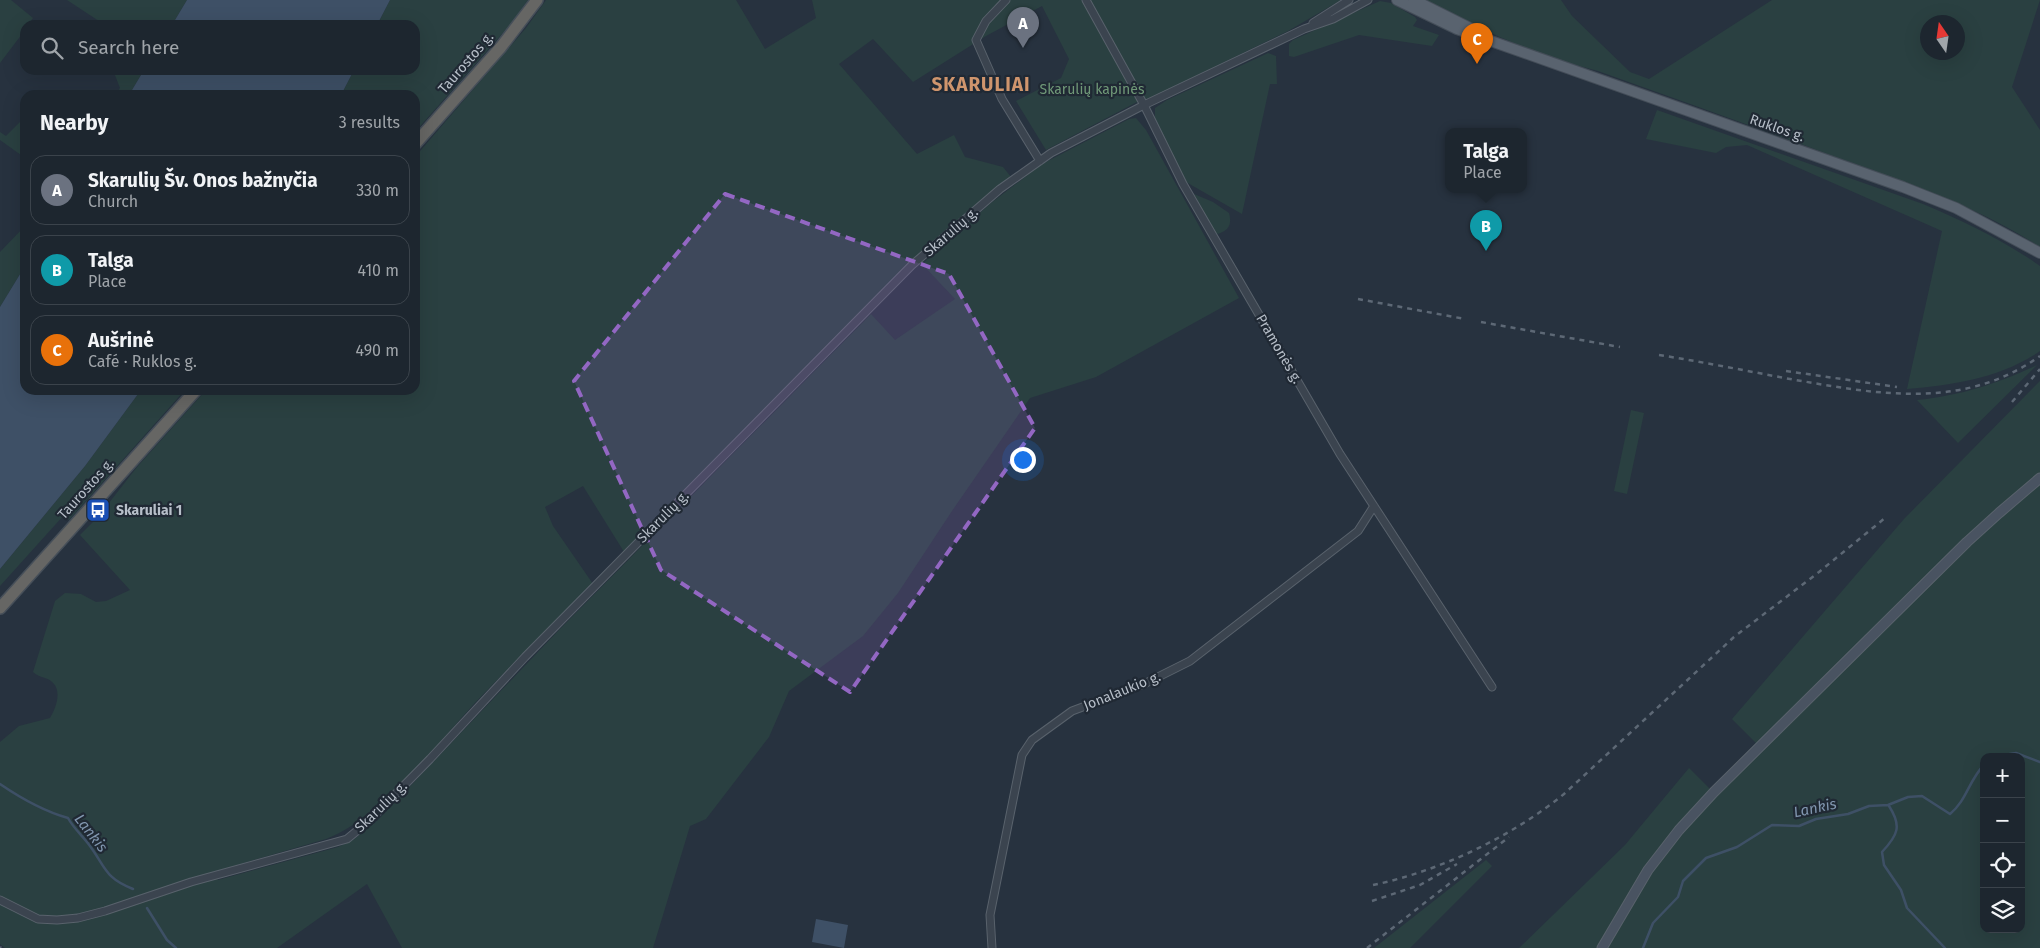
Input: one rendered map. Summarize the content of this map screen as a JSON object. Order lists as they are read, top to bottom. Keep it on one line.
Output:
{"streets":{"highway":["Taurostos g."],"main road":["Ruklos g."],"street":["Skarulių g.","Pramonės g.","Jonalaukio g."]},"crossings":[["Skarulių g.","Pramonės g."],["Pramonės g.","Jonalaukio g."]],"districts":["SKARULIAI"],"water":["Lankis"],"parks":["Skarulių kapinės"],"places":{"bus stop":["Skaruliai 1"]},"north":"top","page":{"pins":["A","C","B"],"search":"Search here","heading":["Nearby","3 results"],"popup":["Talga","Place"],"list":[{"mark":"A","name":"Skarulių Šv. Onos bažnyčia","note":"Church","value":"330 m"},{"mark":"B","name":"Talga","note":"Place","value":"410 m"},{"mark":"C","name":"Aušrinė","note":"Café · Ruklos g.","value":"490 m"}],"map_buttons":["+","−"]}}
